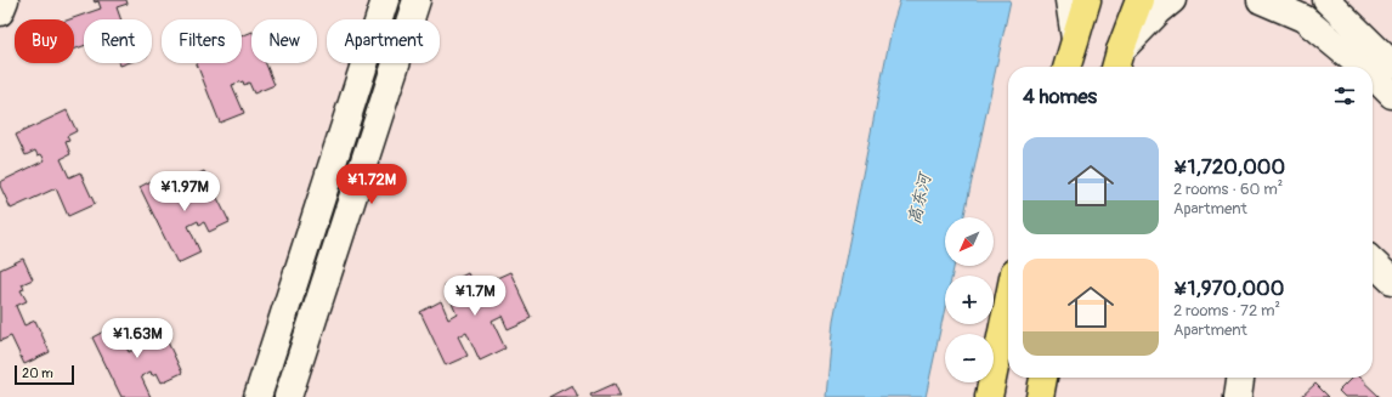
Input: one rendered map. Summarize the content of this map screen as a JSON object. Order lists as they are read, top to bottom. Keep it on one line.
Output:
{"water":["高东河"],"scale_bar":"20 m","north":"bottom left","page":{"chip":["Buy","Rent","Filters","New","Apartment"],"heading":"4 homes","list":[{"name":"¥1,720,000","note":"2 rooms · 60 m² · Apartment"},{"name":"¥1,970,000","note":"2 rooms · 72 m² · Apartment"}],"price":["¥1.72M","¥1.97M","¥1.7M","¥1.63M"],"map_buttons":["+","−"],"scale":"20 m"}}
